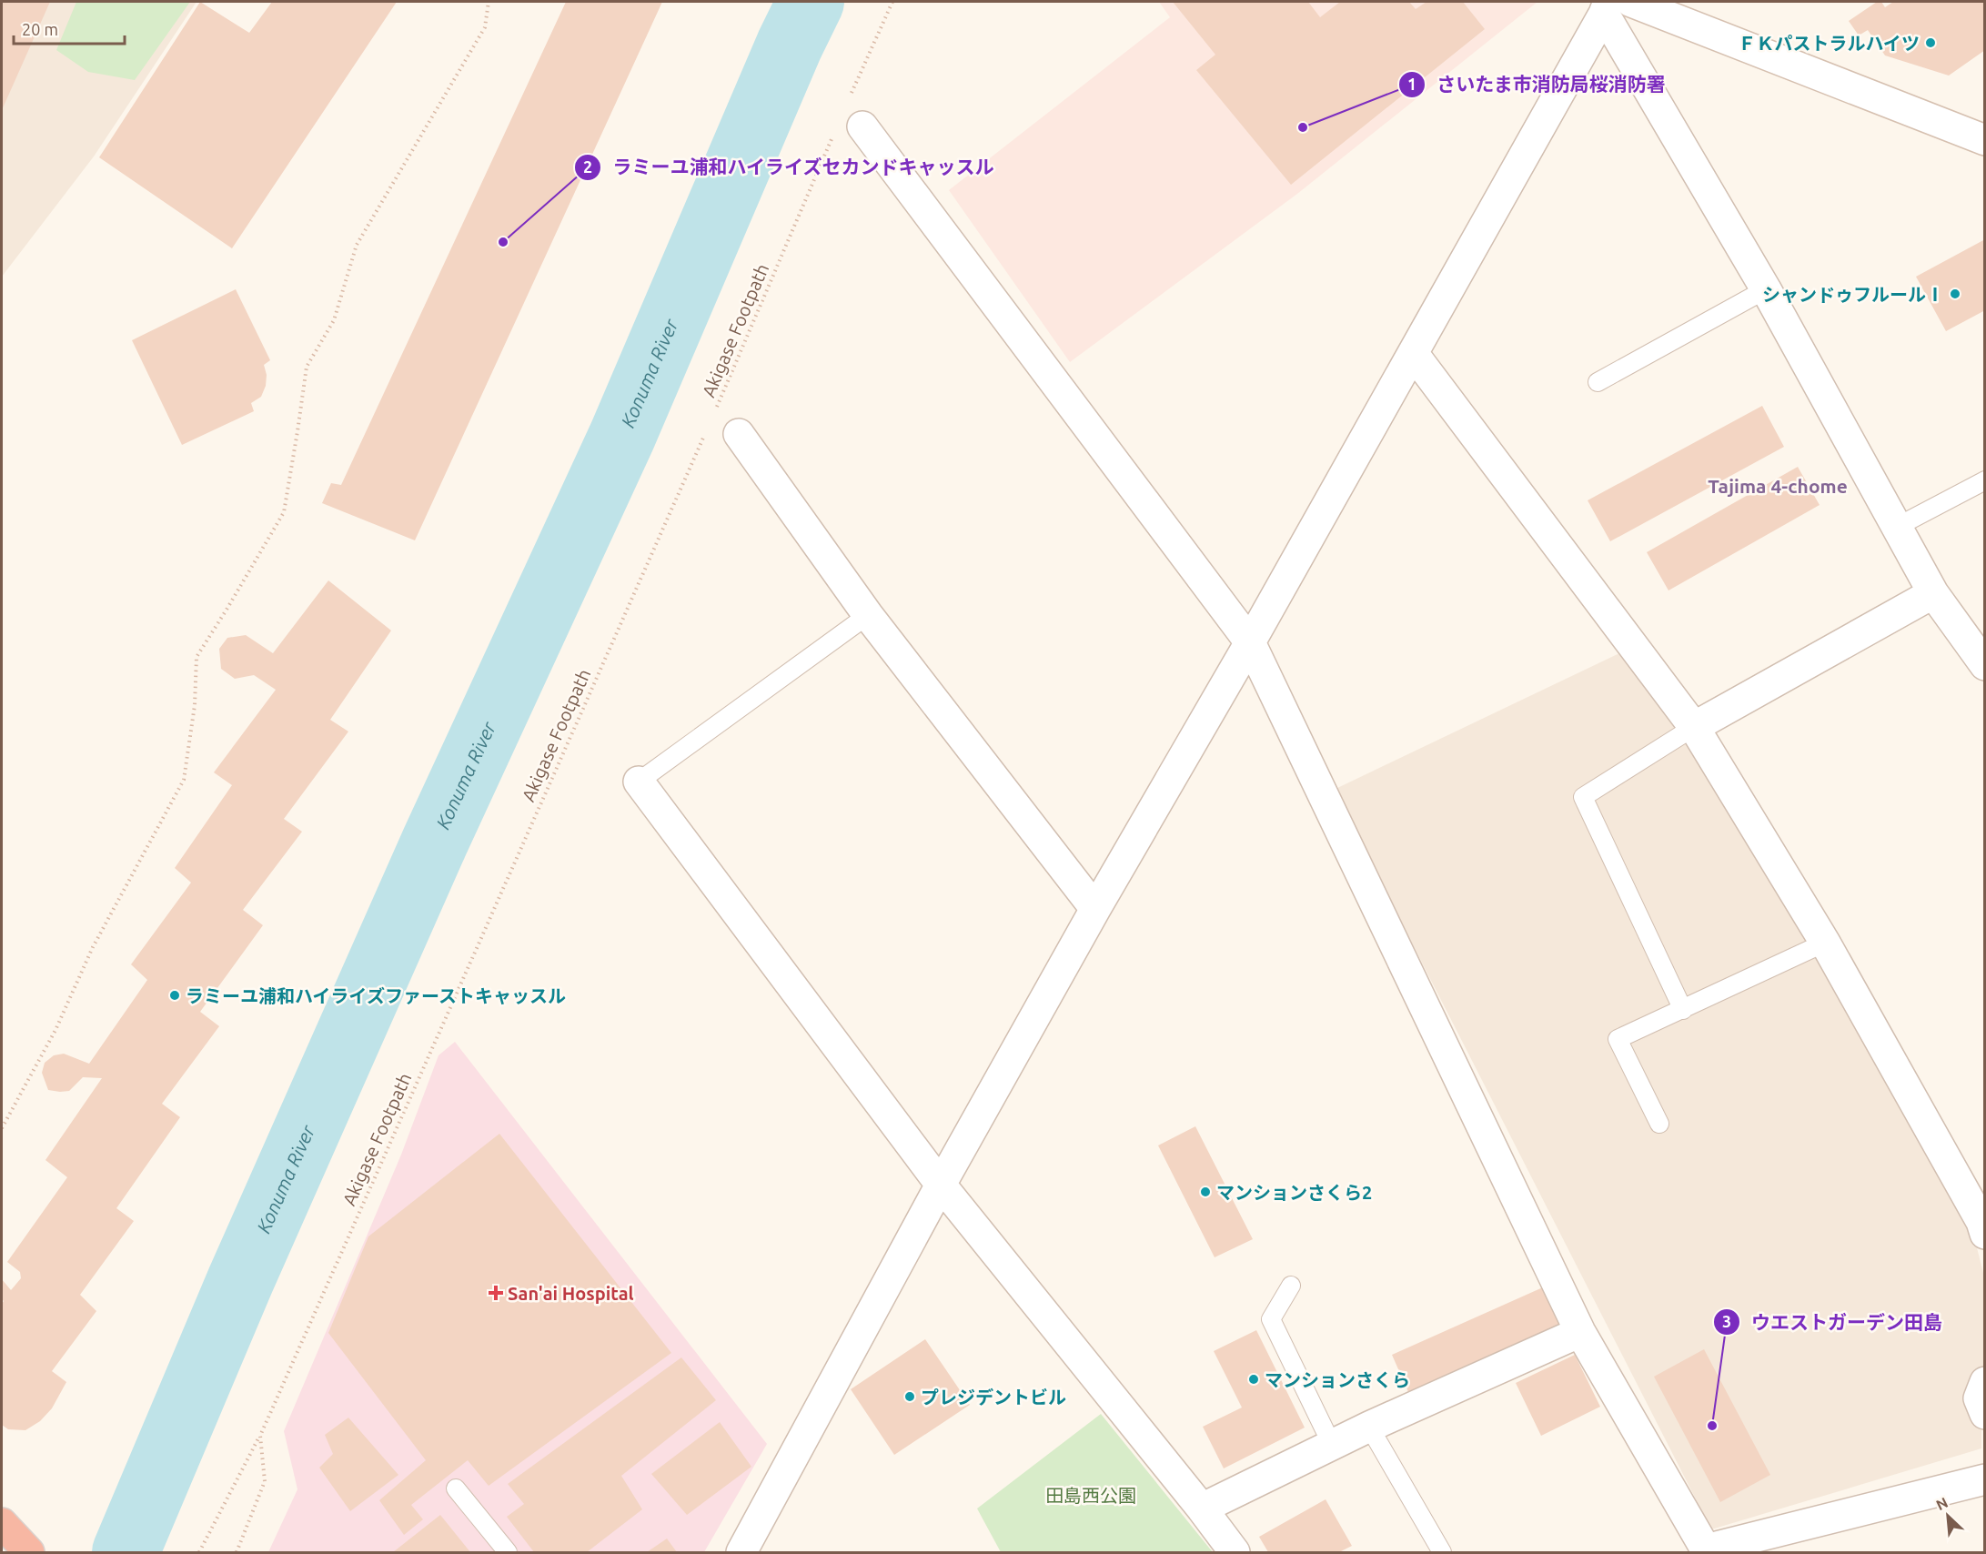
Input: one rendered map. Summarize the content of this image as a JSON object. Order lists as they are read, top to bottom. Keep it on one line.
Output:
{"streets":{"path":["Akigase Footpath"]},"districts":["Tajima 4-chome"],"water":["Konuma River"],"parks":["田島西公園"],"places":{"other":["ＦＫパストラルハイツ","さいたま市消防局桜消防署","ラミーユ浦和ハイライズセカンドキャッスル","シャンドゥフルールⅠ","ラミーユ浦和ハイライズファーストキャッスル","マンションさくら2","マンションさくら","プレジデントビル","ウエストガーデン田島"],"health":["San'ai Hospital"]},"scale_bar":"20 m","north":"top left"}
